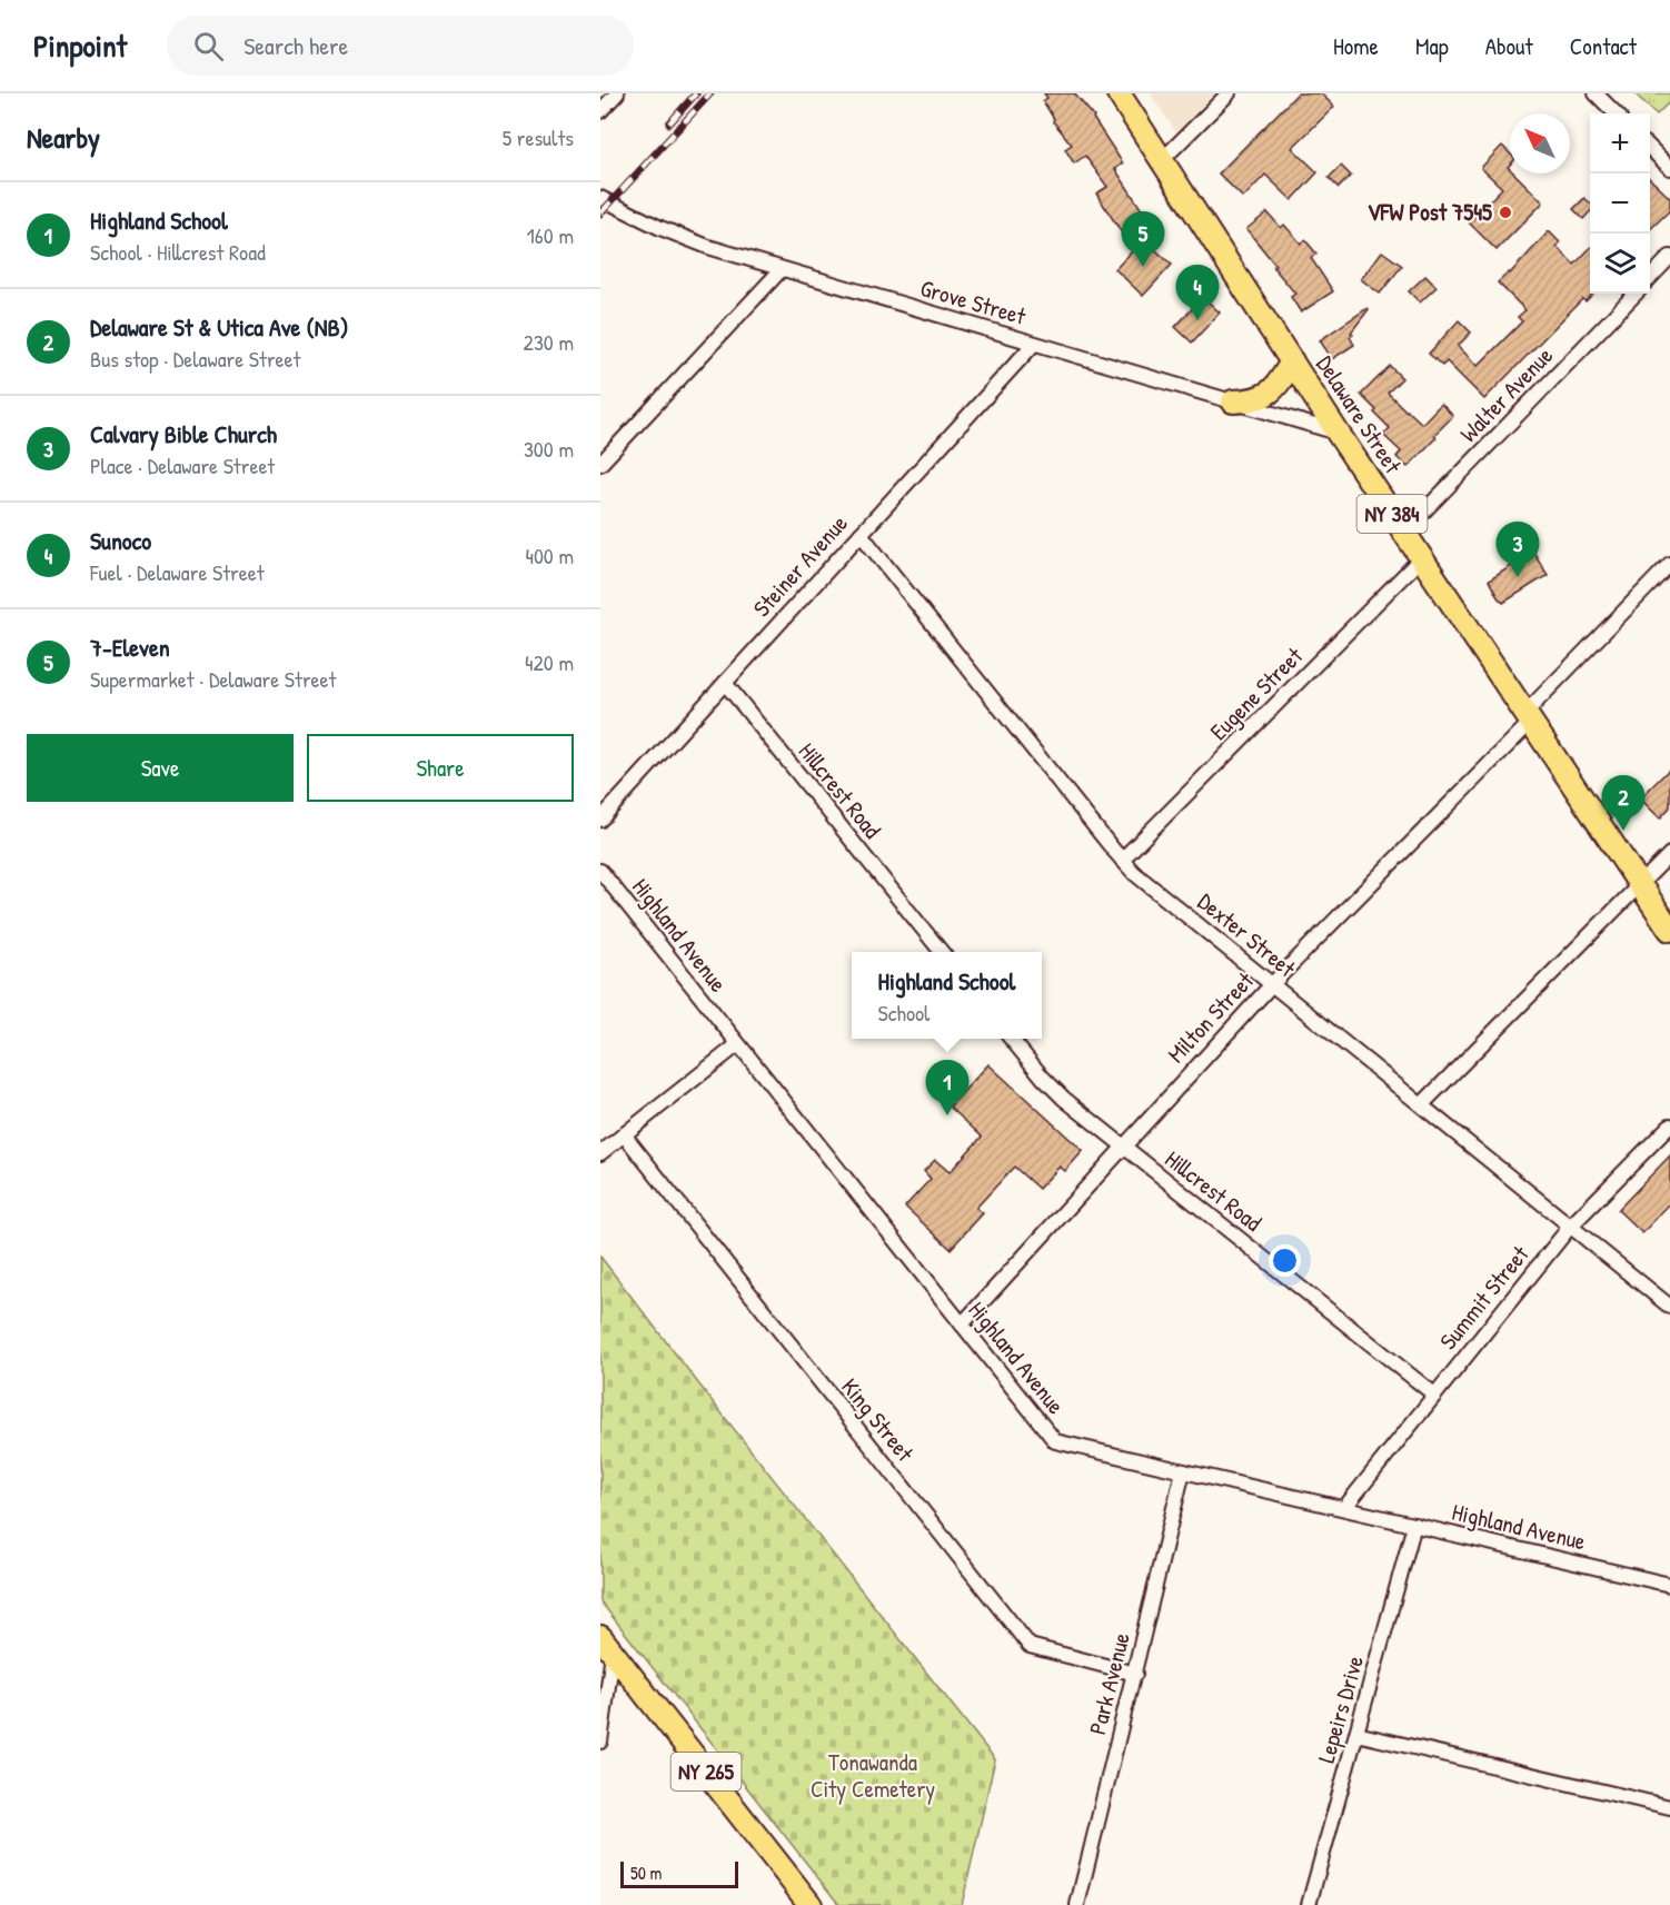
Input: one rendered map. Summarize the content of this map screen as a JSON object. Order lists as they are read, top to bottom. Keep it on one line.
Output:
{"streets":{"main road":["Delaware Street","NY 384","NY 265"],"street":["Grove Street","Walter Avenue","Steiner Avenue","Eugene Street","Hillcrest Road","Highland Avenue","Dexter Street","Milton Street","Summit Street","King Street","Park Avenue","Lepeirs Drive"]},"crossings":[["Grove Street","Delaware Street"],["Grove Street","Steiner Avenue"],["Walter Avenue","Delaware Street"],["Delaware Street","Eugene Street"],["Delaware Street","Milton Street"],["Steiner Avenue","Hillcrest Road"],["Steiner Avenue","Dexter Street"],["Eugene Street","Dexter Street"],["Hillcrest Road","Milton Street"],["Hillcrest Road","Summit Street"],["Highland Avenue","Milton Street"],["Highland Avenue","Summit Street"],["Highland Avenue","Park Avenue"],["Highland Avenue","Lepeirs Drive"],["Dexter Street","Milton Street"],["Dexter Street","Summit Street"],["King Street","Park Avenue"]],"parks":["Tonawanda City Cemetery"],"places":["VFW Post 7545"],"scale_bar":"50 m","north":"top left","page":{"header":"Pinpoint","search":"Search here","nav":["Home","Map","About","Contact"],"heading":["Nearby","5 results"],"map_buttons":["+","−"],"list":[{"mark":"1","name":"Highland School","note":"School · Hillcrest Road","value":"160 m"},{"mark":"2","name":"Delaware St & Utica Ave (NB)","note":"Bus stop · Delaware Street","value":"230 m"},{"mark":"3","name":"Calvary Bible Church","note":"Place · Delaware Street","value":"300 m"},{"mark":"4","name":"Sunoco","note":"Fuel · Delaware Street","value":"400 m"},{"mark":"5","name":"7-Eleven","note":"Supermarket · Delaware Street","value":"420 m"}],"pins":["5","4","3","2","1"],"buttons":["Save","Share"],"popup":["Highland School","School"],"scale":"50 m"}}
